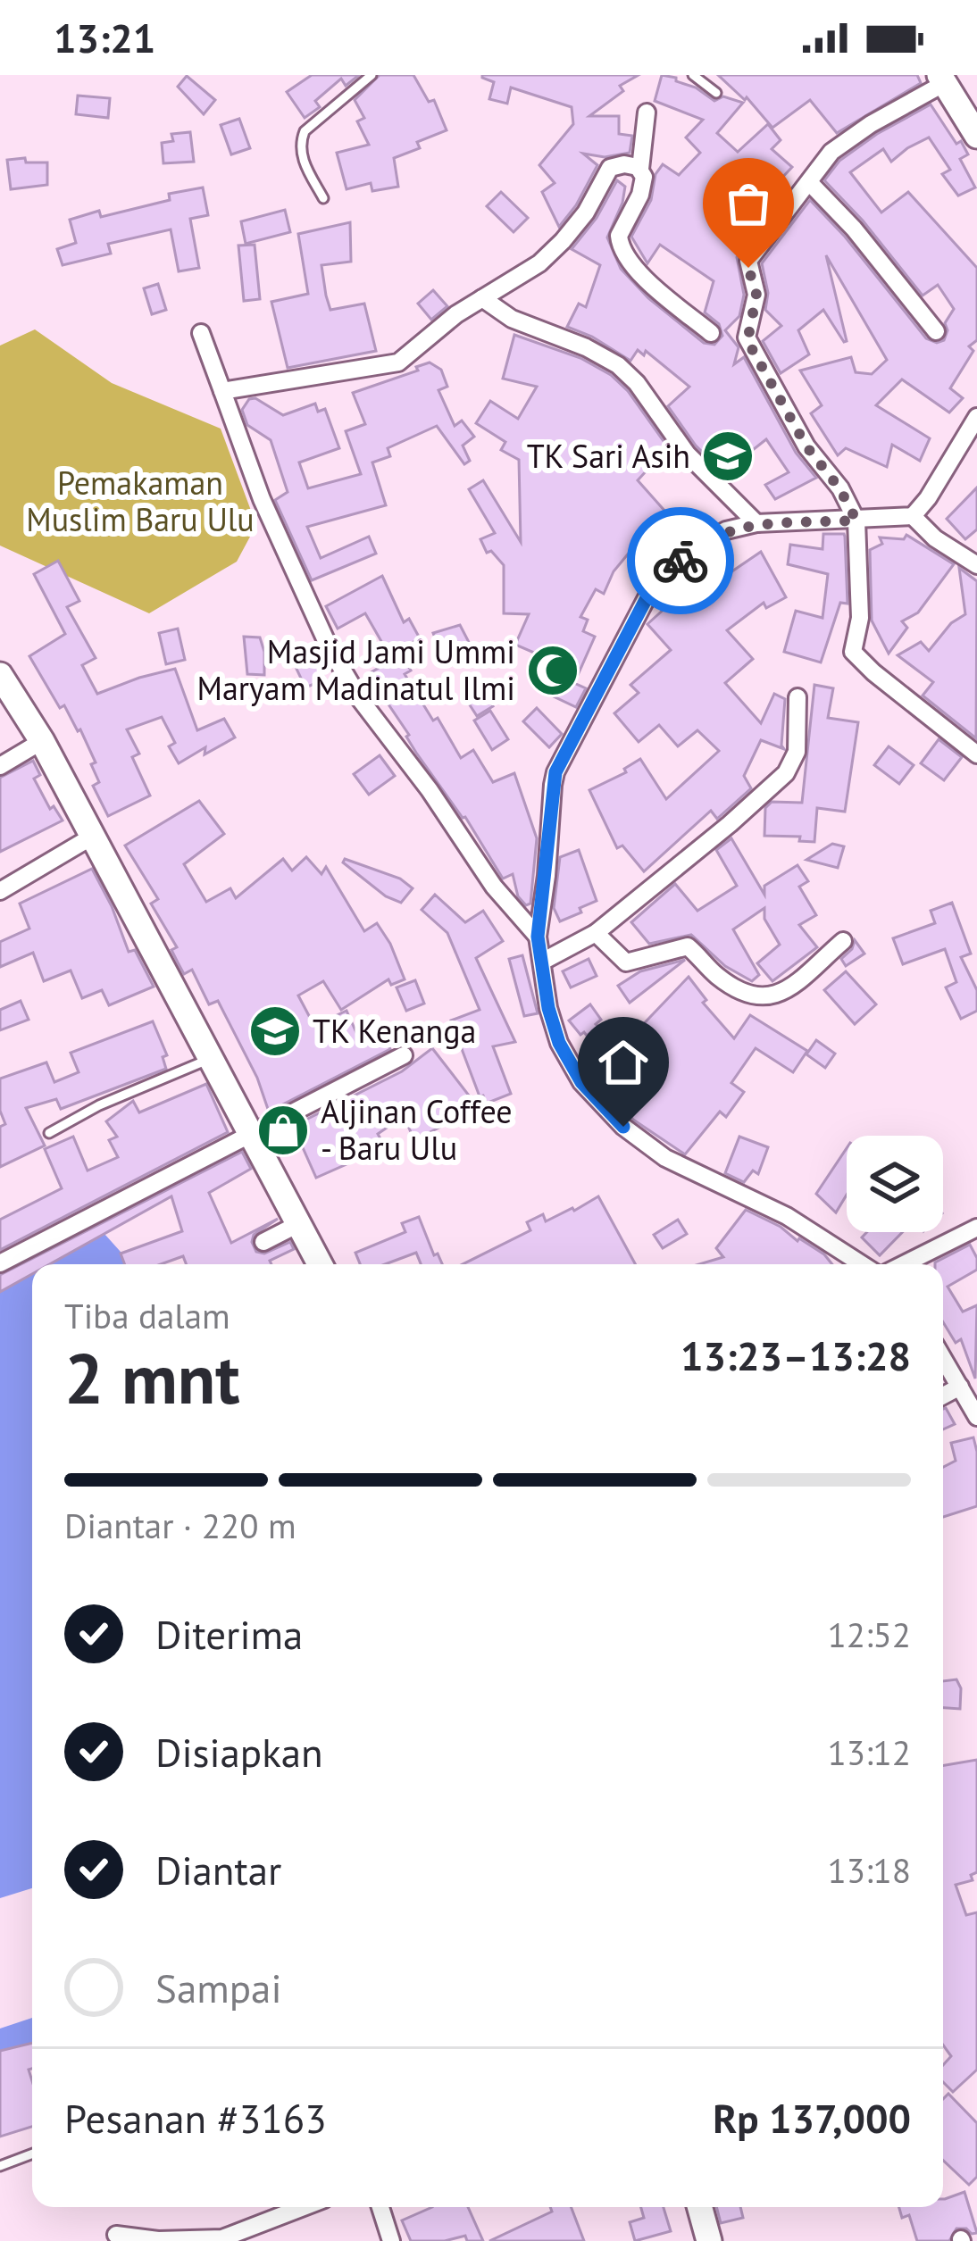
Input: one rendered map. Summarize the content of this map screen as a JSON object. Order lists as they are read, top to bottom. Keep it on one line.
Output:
{"parks":["Pemakaman Muslim Baru Ulu"],"places":{"school or university":["TK Sari Asih","TK Kenanga"],"mosque":["Masjid Jami Ummi Maryam Madinatul Ilmi"],"shop":["Aljinan Coffee - Baru Ulu"]},"page":{"status":"13:21","heading":["2 mnt","Tiba dalam","13:23–13:28"],"panel":["Pesanan #3163","Rp 137,000"],"bar":"Diantar · 220 m","list":[["Diterima","12:52"],["Disiapkan","13:12"],["Diantar","13:18"],"Sampai"]}}
